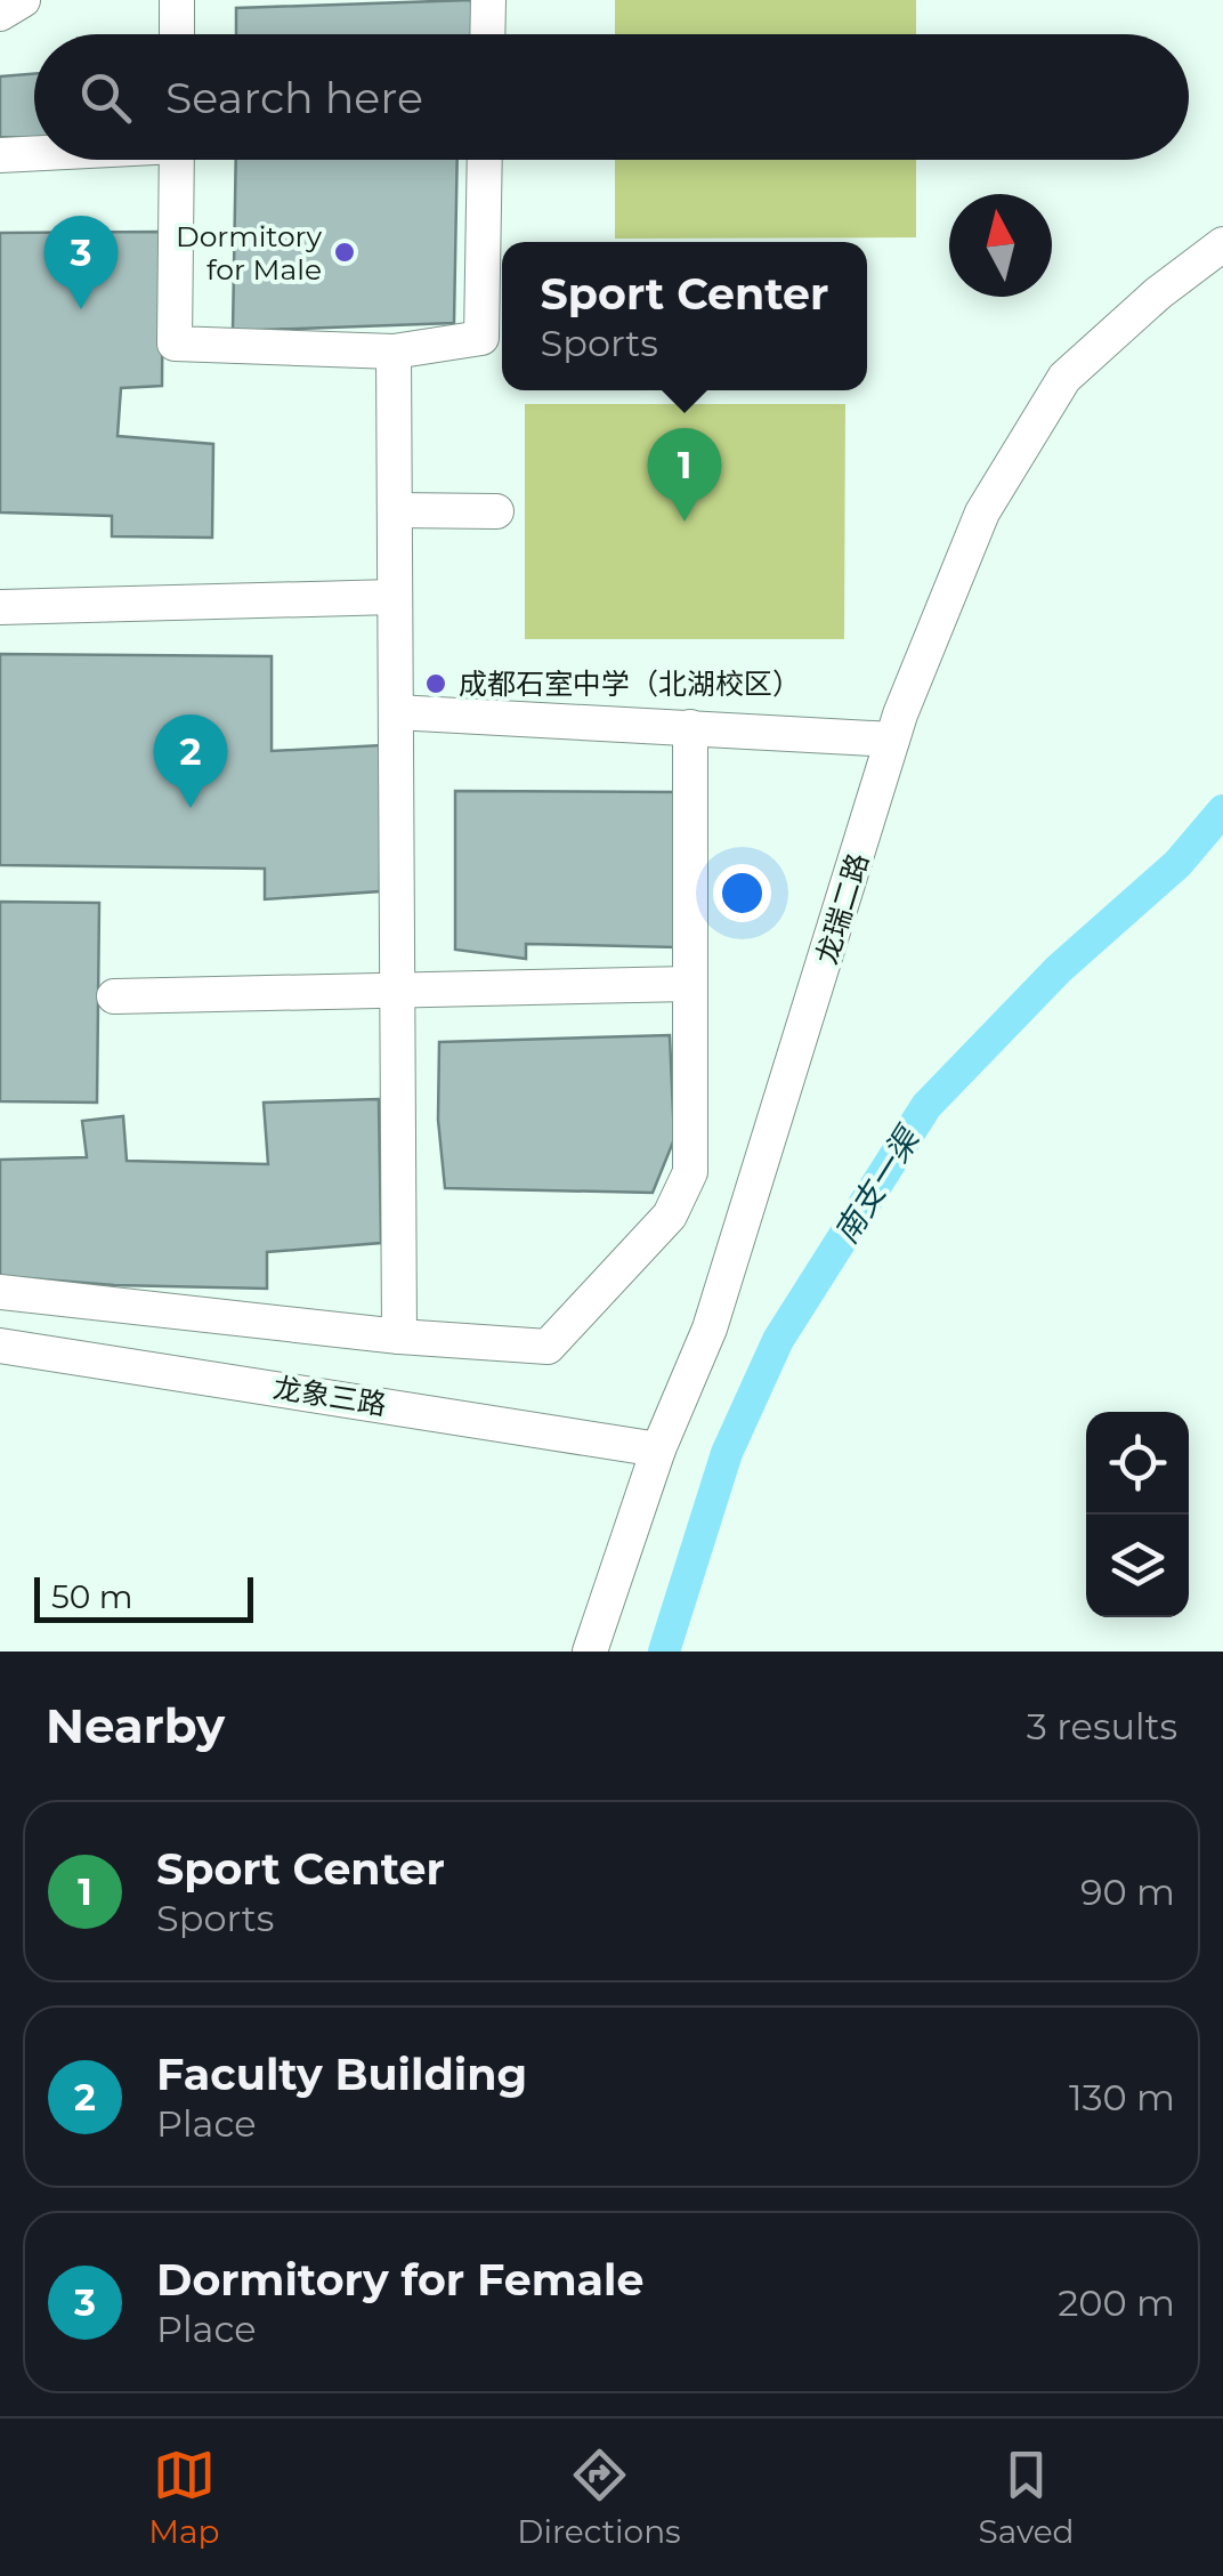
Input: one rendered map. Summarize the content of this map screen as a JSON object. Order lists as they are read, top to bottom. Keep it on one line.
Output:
{"streets":{"street":["龙瑞二路","龙象三路"]},"crossings":[["龙瑞二路","龙象三路"]],"water":["南支一渠"],"places":["Dormitory for Male","成都石室中学（北湖校区）"],"scale_bar":"50 m","north":"top","page":{"search":"Search here","pins":["3","1","2"],"popup":["Sport Center","Sports"],"scale":"50 m","heading":["Nearby","3 results"],"list":[{"mark":"1","name":"Sport Center","note":"Sports","value":"90 m"},{"mark":"2","name":"Faculty Building","note":"Place","value":"130 m"},{"mark":"3","name":"Dormitory for Female","note":"Place","value":"200 m"}],"nav":["Map","Directions","Saved"]}}
